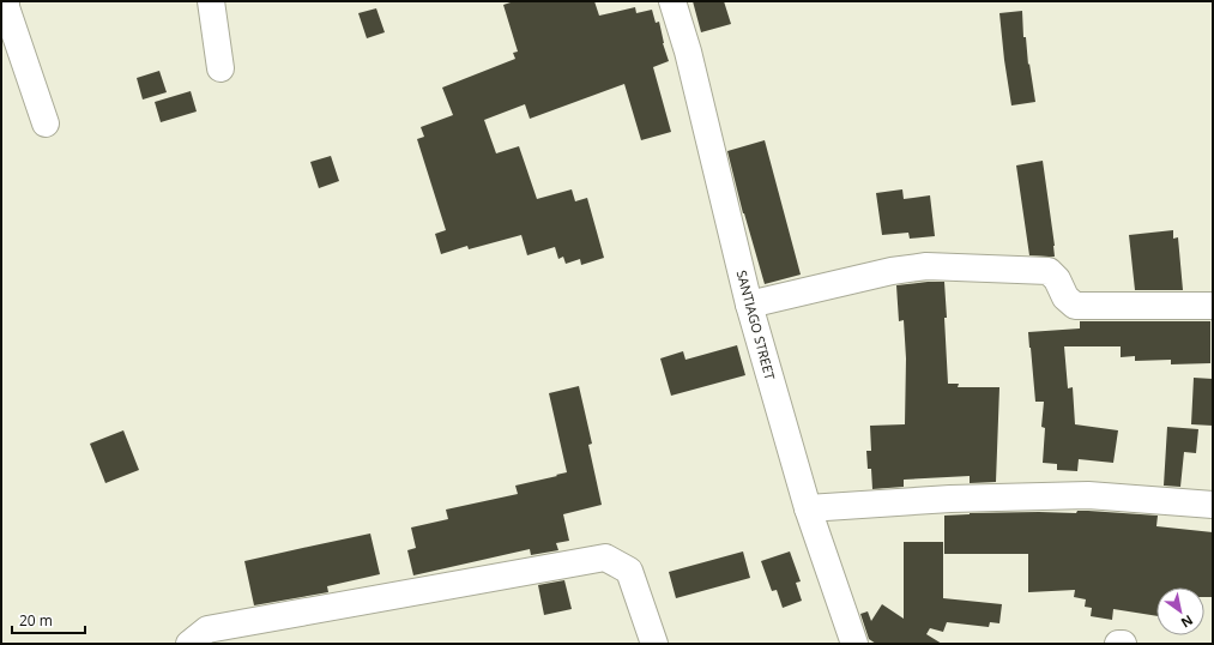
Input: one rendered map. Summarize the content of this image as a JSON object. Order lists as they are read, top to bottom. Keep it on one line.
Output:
{"streets":{"street":["SANTIAGO STREET"]},"scale_bar":"20 m","north":"bottom right"}
